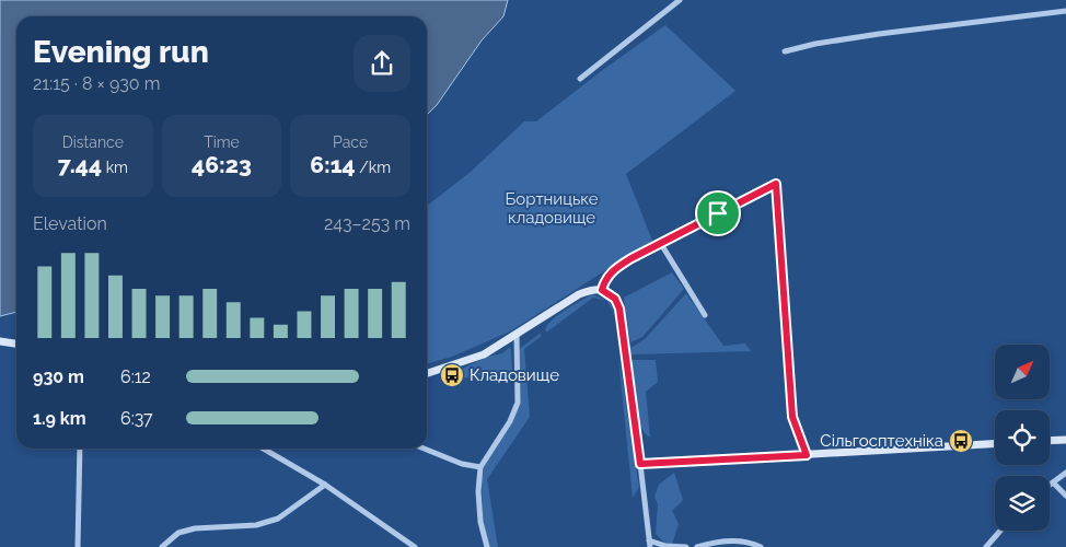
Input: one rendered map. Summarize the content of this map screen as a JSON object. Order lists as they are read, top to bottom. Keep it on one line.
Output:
{"parks":["Бортницьке кладовище"],"places":{"bus stop":["Кладовище","Сільгосптехніка"]},"north":"top right","page":{"heading":["Evening run","21:15 · 8 × 930 m"],"stats":[["Distance","7.44 km"],["Time","46:23"],["Pace","6:14 /km"]],"chart":["Elevation","243–253 m"],"list":[{"name":"930 m","note":"6:12"},{"name":"1.9 km","note":"6:37"}]}}
